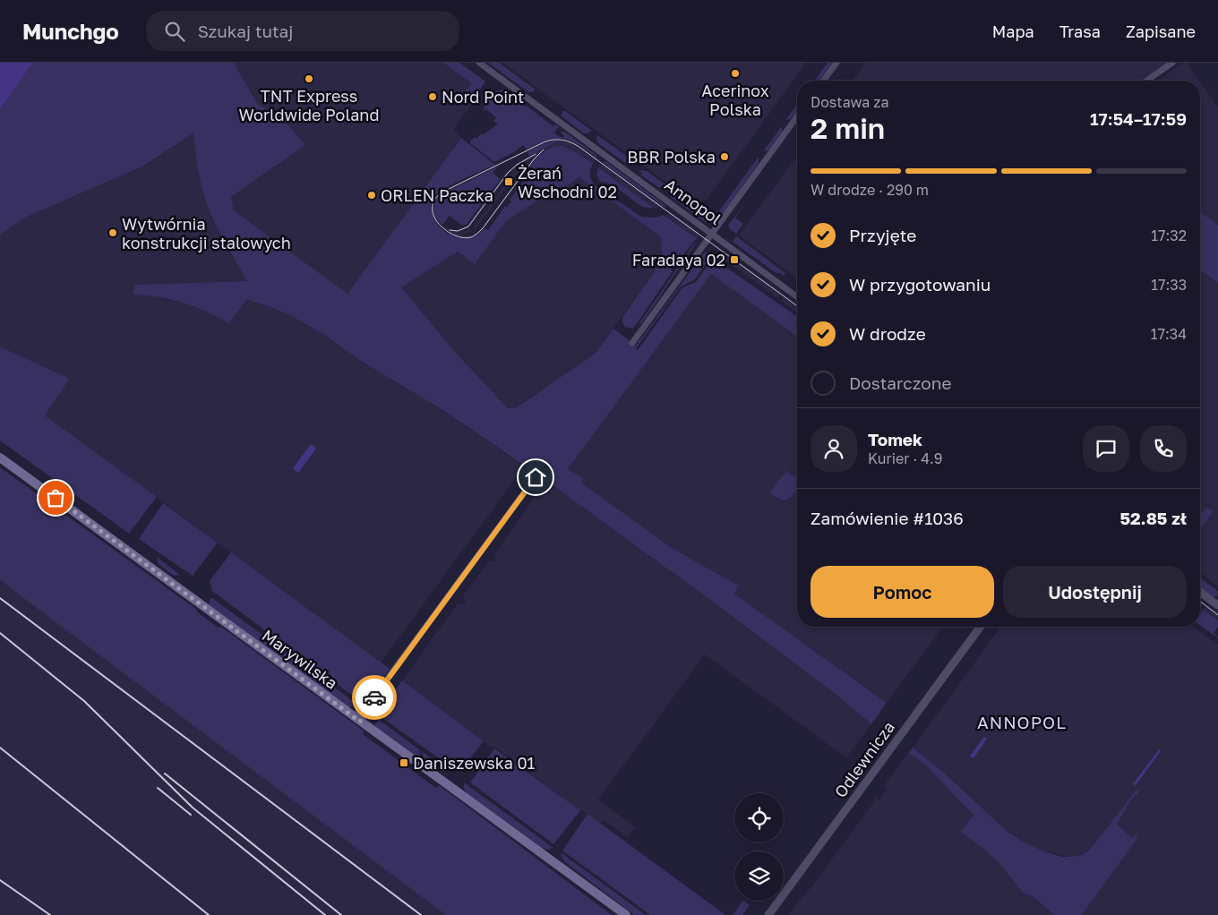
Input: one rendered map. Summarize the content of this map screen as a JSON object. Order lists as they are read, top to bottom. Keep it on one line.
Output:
{"streets":{"main road":["Marywilska"],"street":["Annopol","Odlewnicza"]},"districts":["ANNOPOL"],"places":{"other":["Acerinox Polska","TNT Express Worldwide Poland","Nord Point","BBR Polska","ORLEN Paczka","Wytwórnia konstrukcji stalowych"],"transit":["Żerań Wschodni 02","Faradaya 02","Daniszewska 01"]},"page":{"header":"Munchgo","search":"Szukaj tutaj","nav":["Mapa","Trasa","Zapisane"],"heading":["2 min","Dostawa za","17:54–17:59"],"panel":["Tomek","Kurier · 4.9","Zamówienie #1036","52.85 zł"],"bar":"W drodze · 290 m","list":[["Przyjęte","17:32"],["W przygotowaniu","17:33"],["W drodze","17:34"],"Dostarczone"],"buttons":["Pomoc","Udostępnij"]}}
